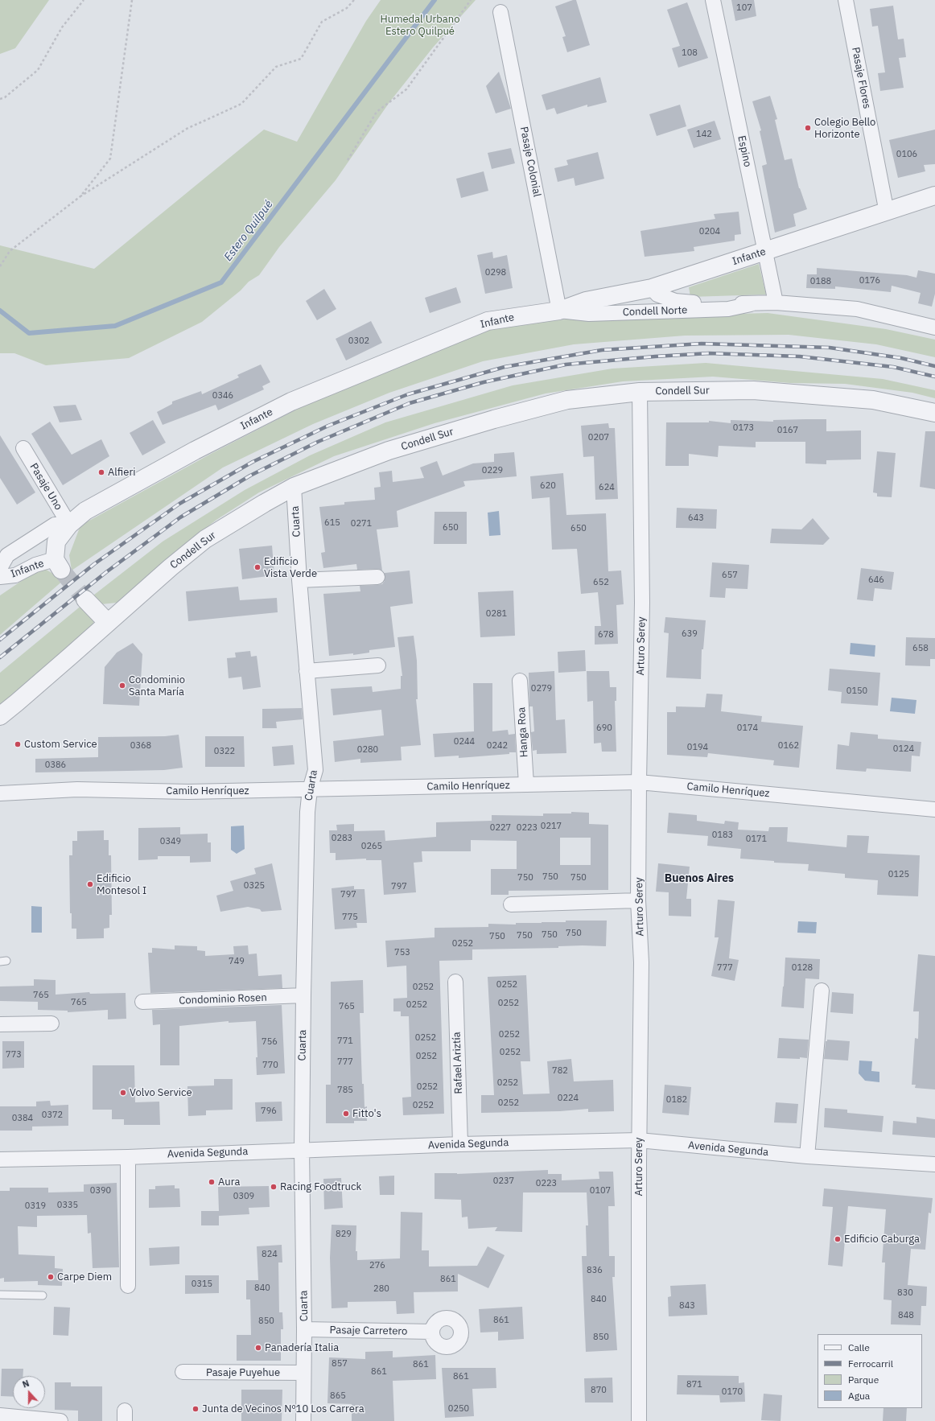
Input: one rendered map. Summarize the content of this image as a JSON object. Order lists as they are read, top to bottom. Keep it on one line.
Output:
{"streets":{"street":["Pasaje Flores","Espino","Pasaje Colonial","Infante","Condell Norte","Condell Sur","Pasaje Uno","Cuarta","Arturo Serey","Hanga Roa","Camilo Henríquez","Condominio Rosen","Rafael Ariztía","Avenida Segunda","Pasaje Carretero","Pasaje Puyehue"]},"crossings":[["Pasaje Flores","Infante"],["Espino","Infante"],["Espino","Condell Norte"],["Pasaje Colonial","Infante"],["Pasaje Colonial","Condell Norte"],["Infante","Condell Norte"],["Infante","Pasaje Uno"],["Condell Sur","Cuarta"],["Condell Sur","Arturo Serey"],["Cuarta","Camilo Henríquez"],["Cuarta","Condominio Rosen"],["Cuarta","Avenida Segunda"],["Cuarta","Pasaje Carretero"],["Cuarta","Pasaje Puyehue"],["Arturo Serey","Camilo Henríquez"],["Arturo Serey","Avenida Segunda"],["Hanga Roa","Camilo Henríquez"],["Rafael Ariztía","Avenida Segunda"]],"districts":["Buenos Aires"],"water":["Estero Quilpué"],"parks":["Humedal Urbano Estero Quilpué"],"places":["Colegio Bello Horizonte","Alfieri","Edificio Vista Verde","Condominio Santa María","Custom Service","Edificio Montesol I","Volvo Service","Fitto's","Aura","Racing Foodtruck","Edificio Caburga","Carpe Diem","Panadería Italia","Junta de Vecinos Nº10 Los Carrera"],"house_numbers":["107","108","142","0106","0204","0298","0176","0188","0302","0346","0173","0167","0207","0229","620","624","643","615","0271","650","650","657","646","652","0281","639","678","658","0279","0150","690","0174","0244","0368","0242","0162","0194","0124","0280","0322","0386","0217","0227","0223","0183","0283","0171","0349","0265","0125","750","750","750","0325","797","797","775","750","750","750","750","0252","753","749","777","0128","0252","0252","765","765","0252","0252","765","0252","0252","771","756","0252","773","0252","777","770","782","0252","0252","785","0224","0182","0252","0252","796","0372","0384","0237","0223","0390","0107","0309","0335","0319","829","824","276","836","861","0315","840","280","830","840","843","848","861","850","850","857","861","861","861","871","870","0170","865","0250"],"legend":["Calle","Ferrocarril","Parque","Agua"],"north":"top"}
